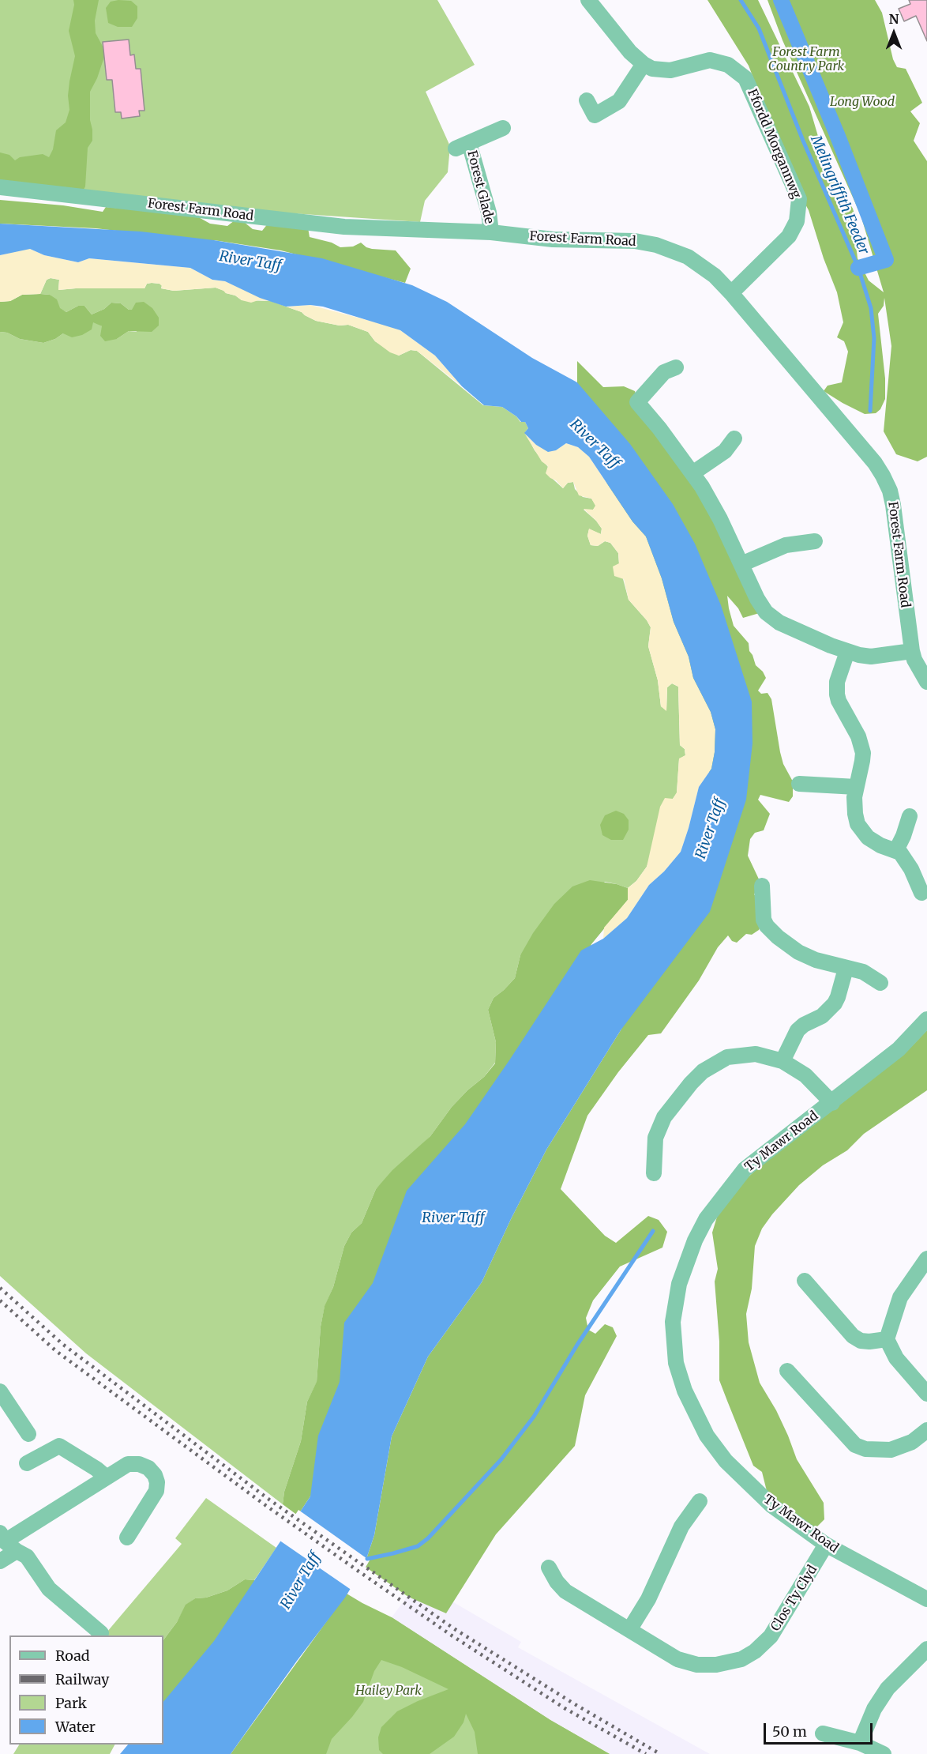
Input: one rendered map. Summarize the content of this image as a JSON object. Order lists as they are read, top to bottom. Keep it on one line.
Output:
{"streets":{"street":["Ffordd Morgannwg","Forest Glade","Forest Farm Road","Ty Mawr Road","Clos Ty Clyd"]},"crossings":[["Ffordd Morgannwg","Forest Farm Road"],["Forest Glade","Forest Farm Road"],["Ty Mawr Road","Clos Ty Clyd"]],"water":["Melingriffith Feeder","River Taff"],"parks":["Forest Farm Country Park","Long Wood","Hailey Park"],"legend":["Road","Railway","Park","Water"],"scale_bar":"50 m","north":"top"}
